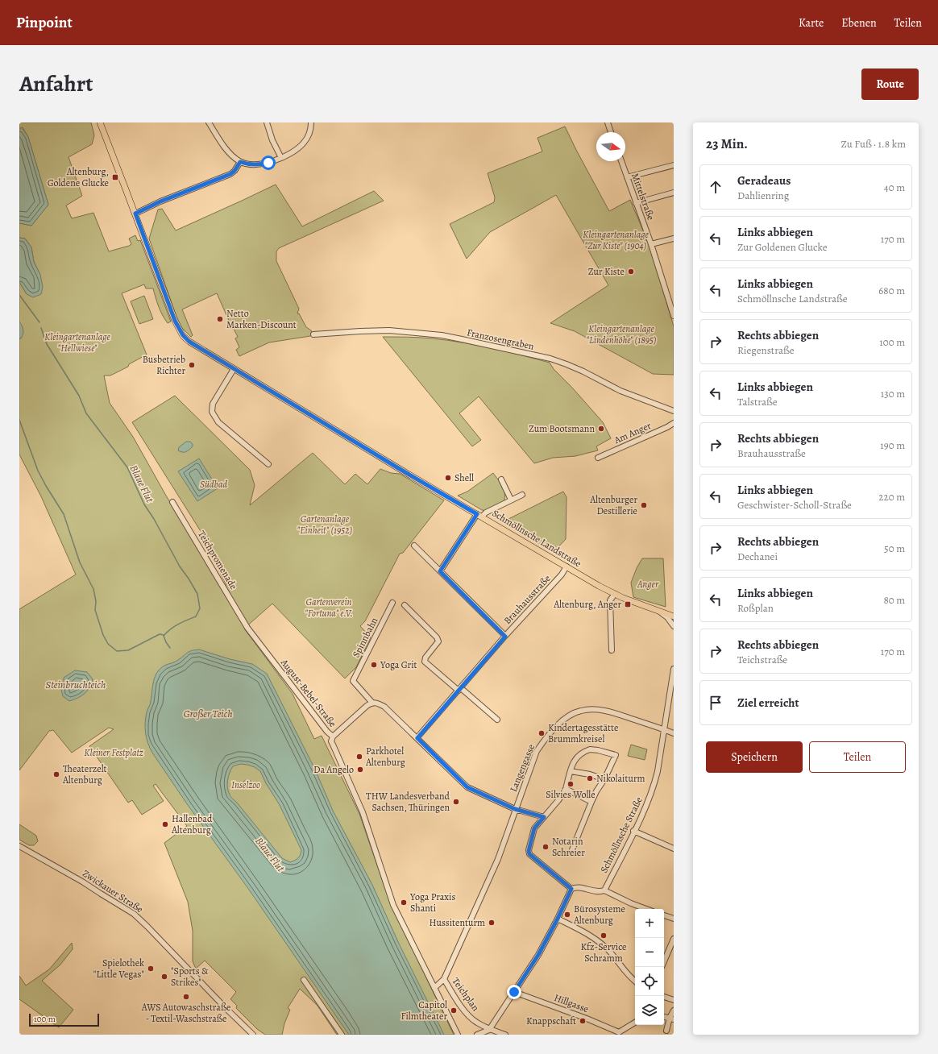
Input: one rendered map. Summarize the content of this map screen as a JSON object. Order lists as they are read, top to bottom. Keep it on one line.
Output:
{"streets":{"main road":["Schmöllnsche Landstraße"],"street":["Mittelstraße","Franzosengraben","Am Anger","Teichpromenade","Brauhausstraße","Spinnbahn","August-Bebel-Straße","Langengasse","Schmöllnsche Straße","Zwickauer Straße","Teichplan","Hillgasse"]},"crossings":[["Schmöllnsche Landstraße","Brauhausstraße"],["Teichpromenade","August-Bebel-Straße"],["August-Bebel-Straße","Teichplan"],["Langengasse","Schmöllnsche Straße"],["Langengasse","Teichplan"]],"water":["Blaue Flut","Steinbruchteich","Großer Teich"],"parks":["Kleingartenanlage \"Zur Kiste\" (1904)","Kleingartenanlage \"Lindenhöhe\" (1895)","Kleingartenanlage \"Hellwiese\"","Südbad","Gartenanlage \"Einheit\" (1952)","Anger","Gartenverein \"Fortuna\" e.V.","Kleiner Festplatz","Inselzoo"],"places":{"transit":["Altenburg, Goldene Glucke","Altenburg, Anger"],"other":["Zur Kiste","Netto Marken-Discount","Busbetrieb Richter","Zum Bootsmann","Shell","Altenburger Destillerie","Yoga Grit","Kindertagesstätte Brummkreisel","Parkhotel Altenburg","Da Angelo","Theaterzelt Altenburg","Nikolaiturm","Silvies Wolle","THW Landesverband Sachsen, Thüringen","Hallenbad Altenburg","Notarin Schreier","Yoga Praxis Shanti","Bürosysteme Altenburg","Hussitenturm","Kfz-Service Schramm","Spielothek \"Little Vegas\"","\"Sports & Strikes\"","AWS Autowaschstraße - Textil-Waschstraße","Capitol Filmtheater","Knappschaft"]},"scale_bar":"100 m","north":"right","page":{"header":"Pinpoint","nav":["Karte","Ebenen","Teilen"],"title":"Anfahrt","buttons":["Route",["Speichern","Teilen"]],"heading":["23 Min.","Zu Fuß · 1.8 km"],"list":[["Geradeaus","Dahlienring","40 m"],["Links abbiegen","Zur Goldenen Glucke","170 m"],["Links abbiegen","Schmöllnsche Landstraße","680 m"],["Rechts abbiegen","Riegenstraße","100 m"],["Links abbiegen","Talstraße","130 m"],["Rechts abbiegen","Brauhausstraße","190 m"],["Links abbiegen","Geschwister-Scholl-Straße","220 m"],["Rechts abbiegen","Dechanei","50 m"],["Links abbiegen","Roßplan","80 m"],["Rechts abbiegen","Teichstraße","170 m"],"Ziel erreicht"],"map_buttons":["+","−"],"scale":"100 m"}}
